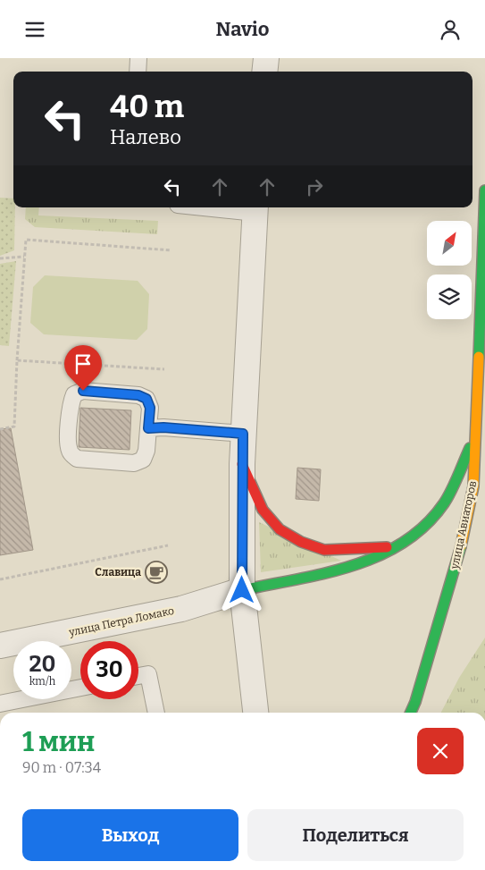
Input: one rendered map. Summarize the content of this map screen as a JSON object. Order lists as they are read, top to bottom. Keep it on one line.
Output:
{"streets":{"main road":["улица Авиаторов"],"street":["улица Петра Ломако"]},"places":{"cafe":["Славица"]},"north":"top right","page":{"header":"Navio","turn":["40 m","Налево"],"speed":"20 km/h","limit":"30","heading":["1 мин","90 m · 07:34"],"buttons":["Выход","Поделиться"]}}
